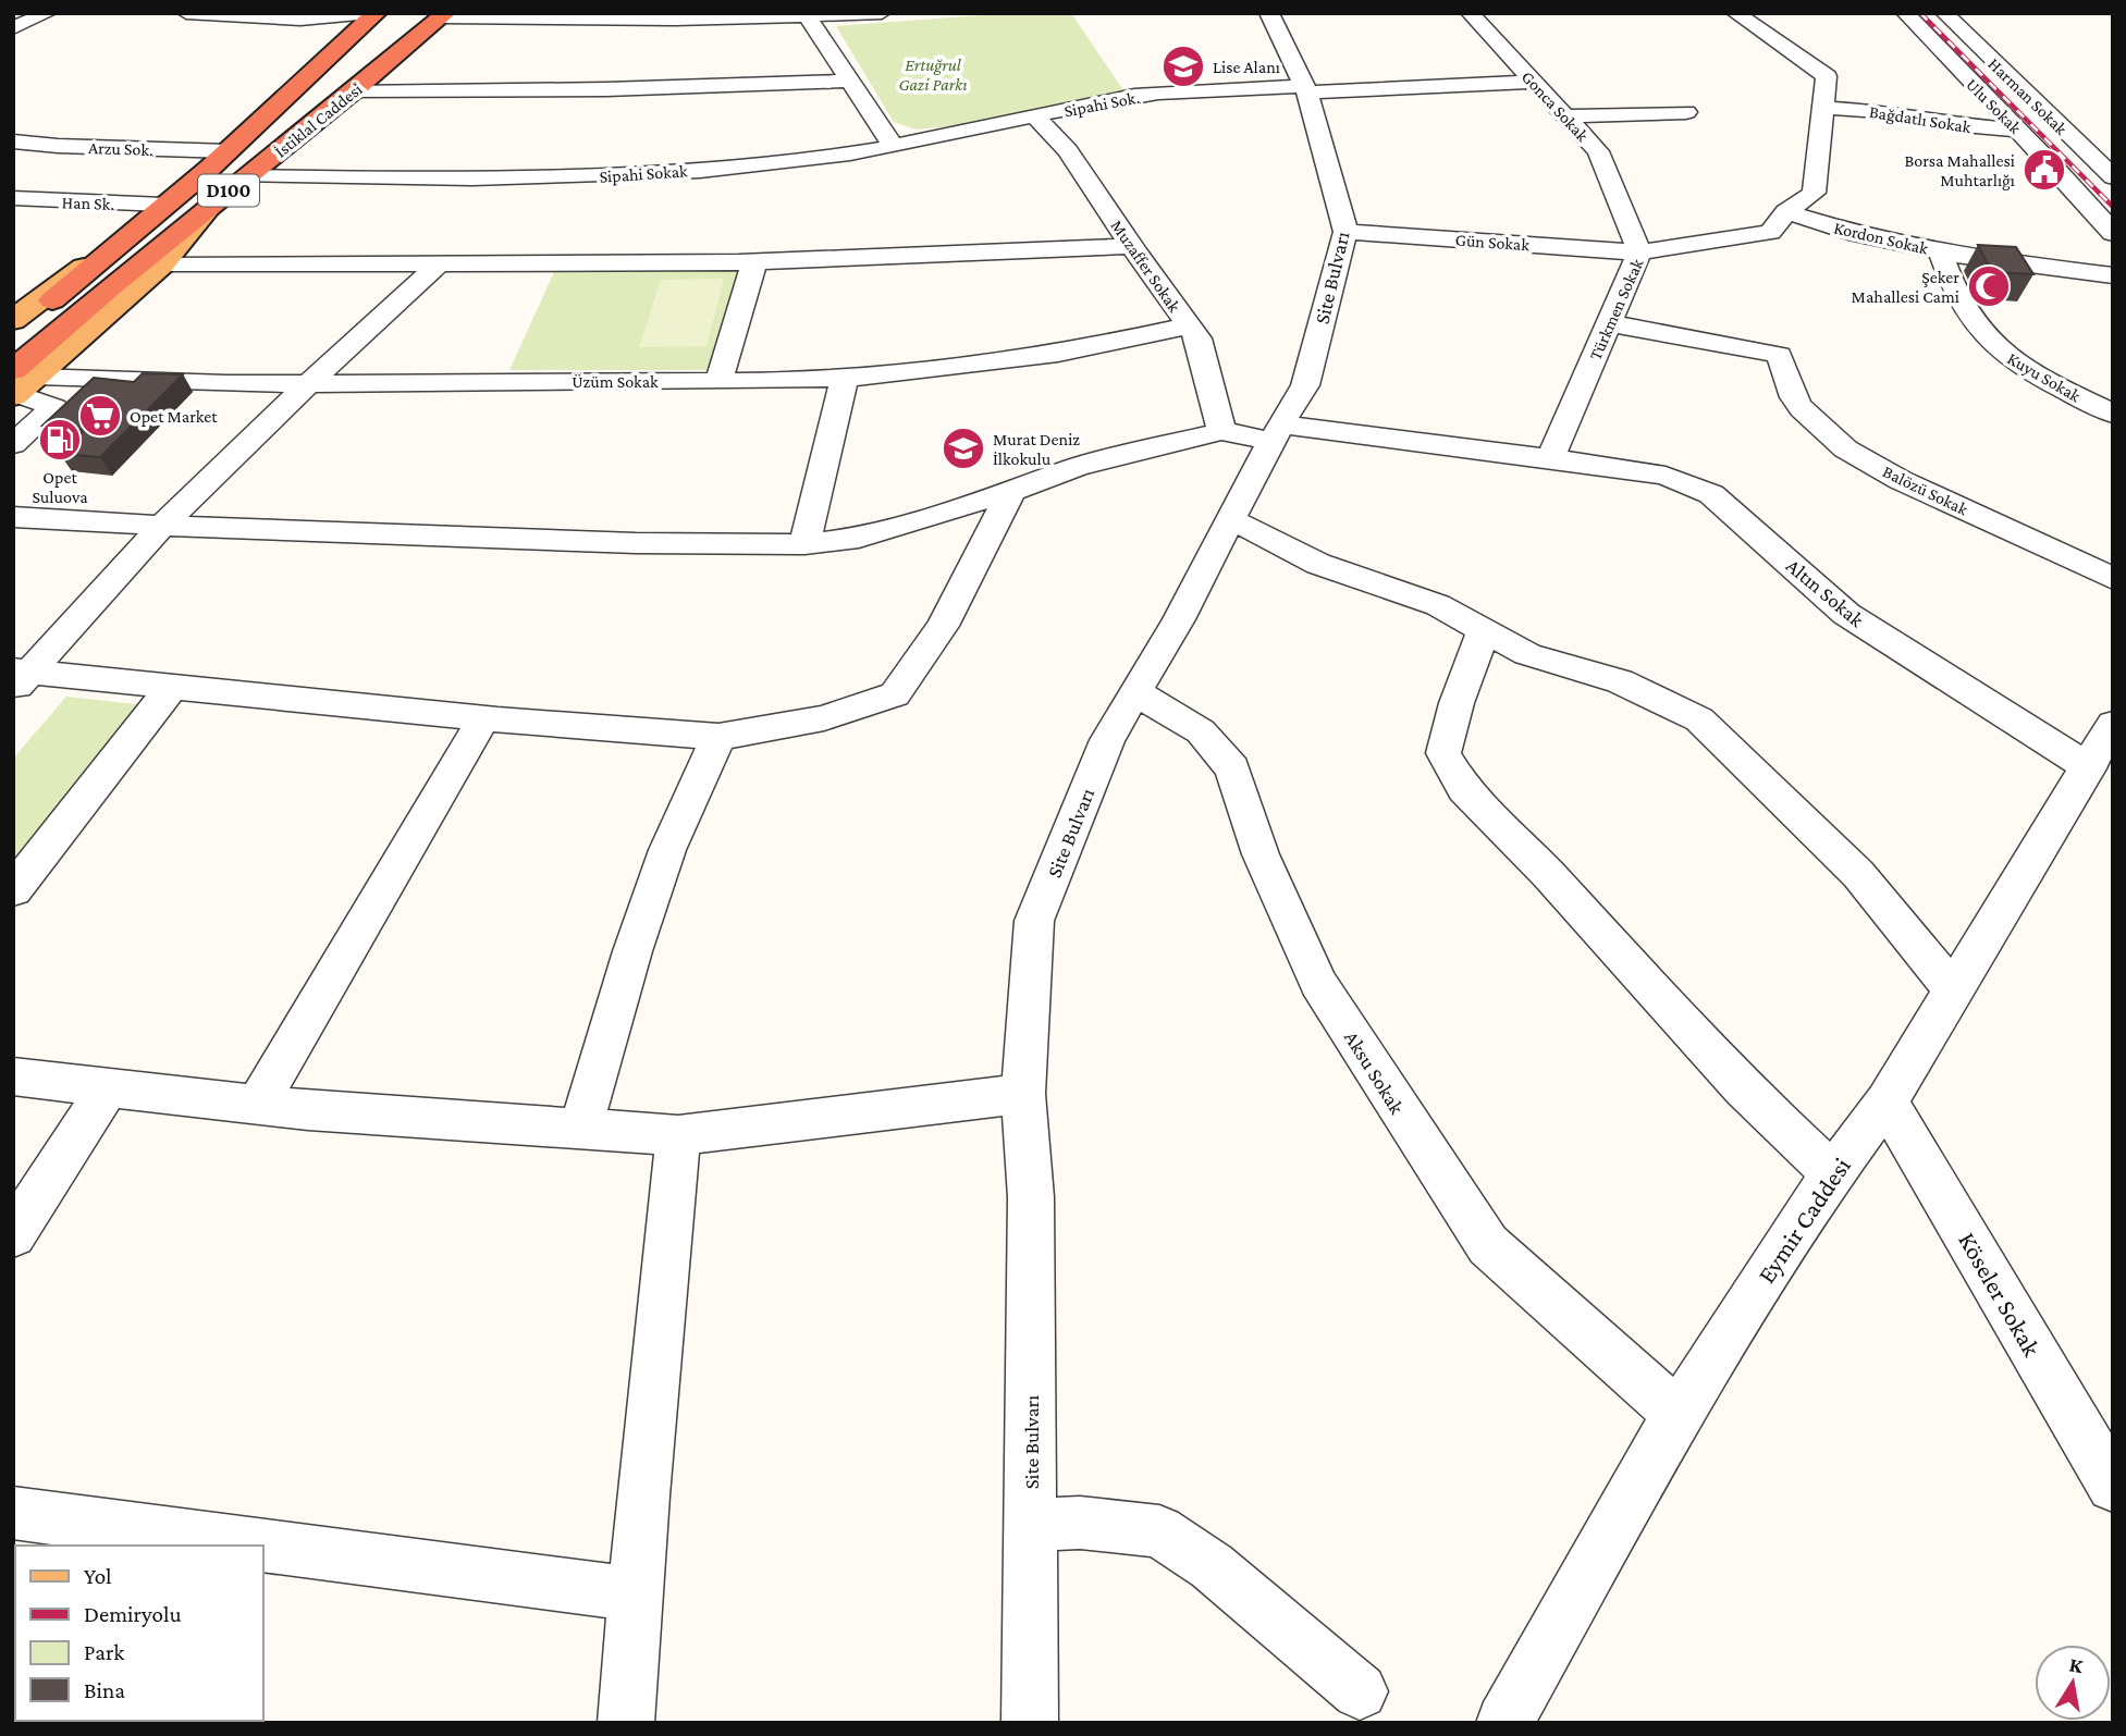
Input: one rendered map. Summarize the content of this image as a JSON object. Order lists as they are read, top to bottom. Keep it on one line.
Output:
{"streets":{"highway":["İstiklal Caddesi","D100"],"street":["Harman Sokak","Sipahi Sok.","Gonca Sokak","Ulu Sokak","Bağdatlı Sokak","Arzu Sok.","Sipahi Sokak","Han Sk.","Kordon Sokak","Gün Sokak","Muzaffer Sokak","Site Bulvarı","Türkmen Sokak","Kuyu Sokak","Üzüm Sokak","Balözü Sokak","Altın Sokak","Aksu Sokak","Eymir Caddesi","Köseler Sokak"]},"crossings":[["Sipahi Sok.","Gonca Sokak"],["Sipahi Sok.","Sipahi Sokak"],["Sipahi Sok.","Muzaffer Sokak"],["Sipahi Sok.","Site Bulvarı"],["Gonca Sokak","Gün Sokak"],["Gonca Sokak","Türkmen Sokak"],["Ulu Sokak","Bağdatlı Sokak"],["Bağdatlı Sokak","Türkmen Sokak"],["İstiklal Caddesi","Arzu Sok."],["İstiklal Caddesi","Sipahi Sokak"],["İstiklal Caddesi","Han Sk."],["İstiklal Caddesi","Üzüm Sokak"],["Sipahi Sokak","Muzaffer Sokak"],["Kordon Sokak","Türkmen Sokak"],["Kordon Sokak","Kuyu Sokak"],["Gün Sokak","Site Bulvarı"],["Gün Sokak","Türkmen Sokak"],["Muzaffer Sokak","Üzüm Sokak"],["Site Bulvarı","Aksu Sokak"],["Türkmen Sokak","Balözü Sokak"],["Türkmen Sokak","Altın Sokak"],["Altın Sokak","Eymir Caddesi"],["Aksu Sokak","Eymir Caddesi"],["Eymir Caddesi","Köseler Sokak"]],"parks":["Ertuğrul Gazi Parkı"],"places":{"school or university":["Lise Alanı","Murat Deniz İlkokulu"],"public building":["Borsa Mahallesi Muhtarlığı"],"mosque":["Şeker Mahallesi Cami"],"supermarket":["Opet Market"],"fuel station":["Opet Suluova"]},"legend":["Yol","Demiryolu","Park","Bina"],"north":"top"}
